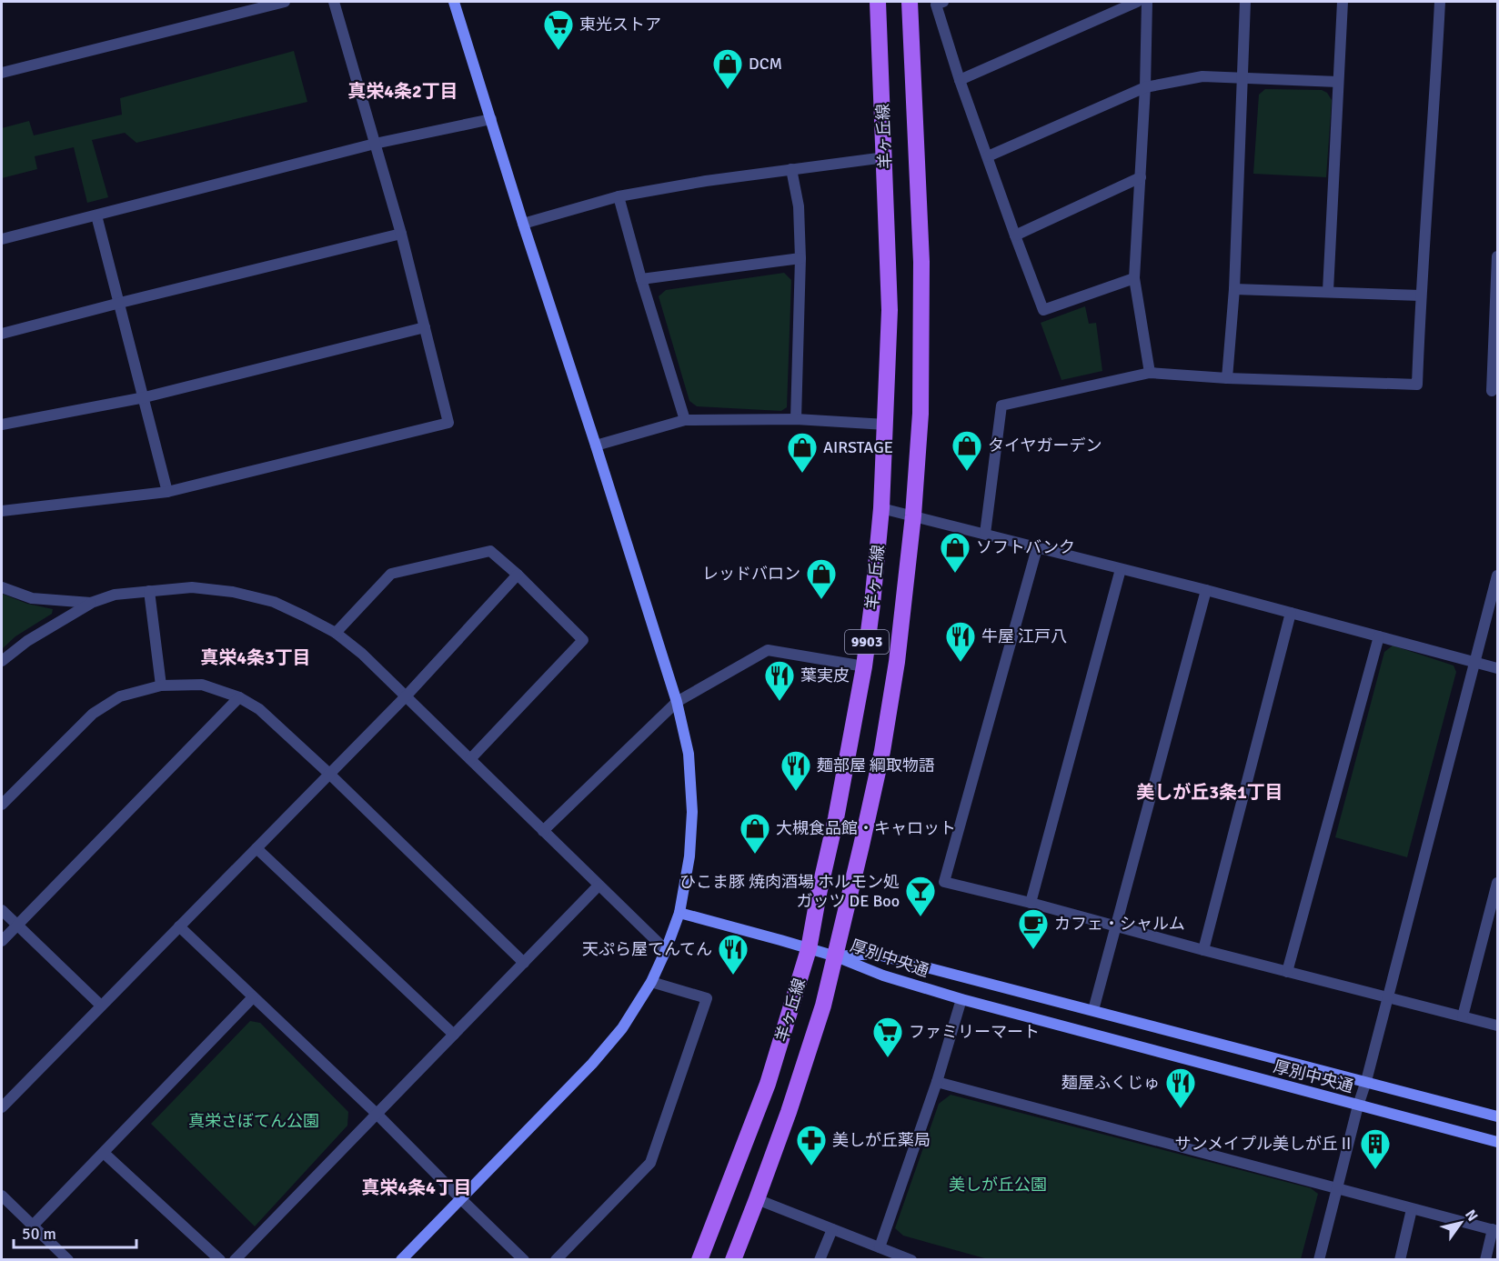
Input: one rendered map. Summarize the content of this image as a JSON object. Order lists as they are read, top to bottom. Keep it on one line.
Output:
{"streets":{"main road":["羊ヶ丘線","9903"],"street":["厚別中央通"]},"crossings":[["羊ヶ丘線","厚別中央通"]],"districts":["真栄4条2丁目","真栄4条3丁目","美しが丘3条1丁目","真栄4条4丁目"],"parks":["真栄さぼてん公園","美しが丘公園"],"places":{"supermarket":["東光ストア","ファミリーマート"],"shop":["DCM","タイヤガーデン","AIRSTAGE","ソフトバンク","レッドバロン","大槻食品館・キャロット"],"restaurant":["牛屋 江戸八","葉実皮","麺部屋 綱取物語","天ぷら屋てんてん","麺屋ふくじゅ"],"bar":["ひこま豚 焼肉酒場 ホルモン処 ガッツ DE Boo"],"cafe":["カフェ・シャルム"],"pharmacy":["美しが丘薬局"],"building":["サンメイプル美しが丘Ⅱ"]},"scale_bar":"50 m","north":"top right"}
